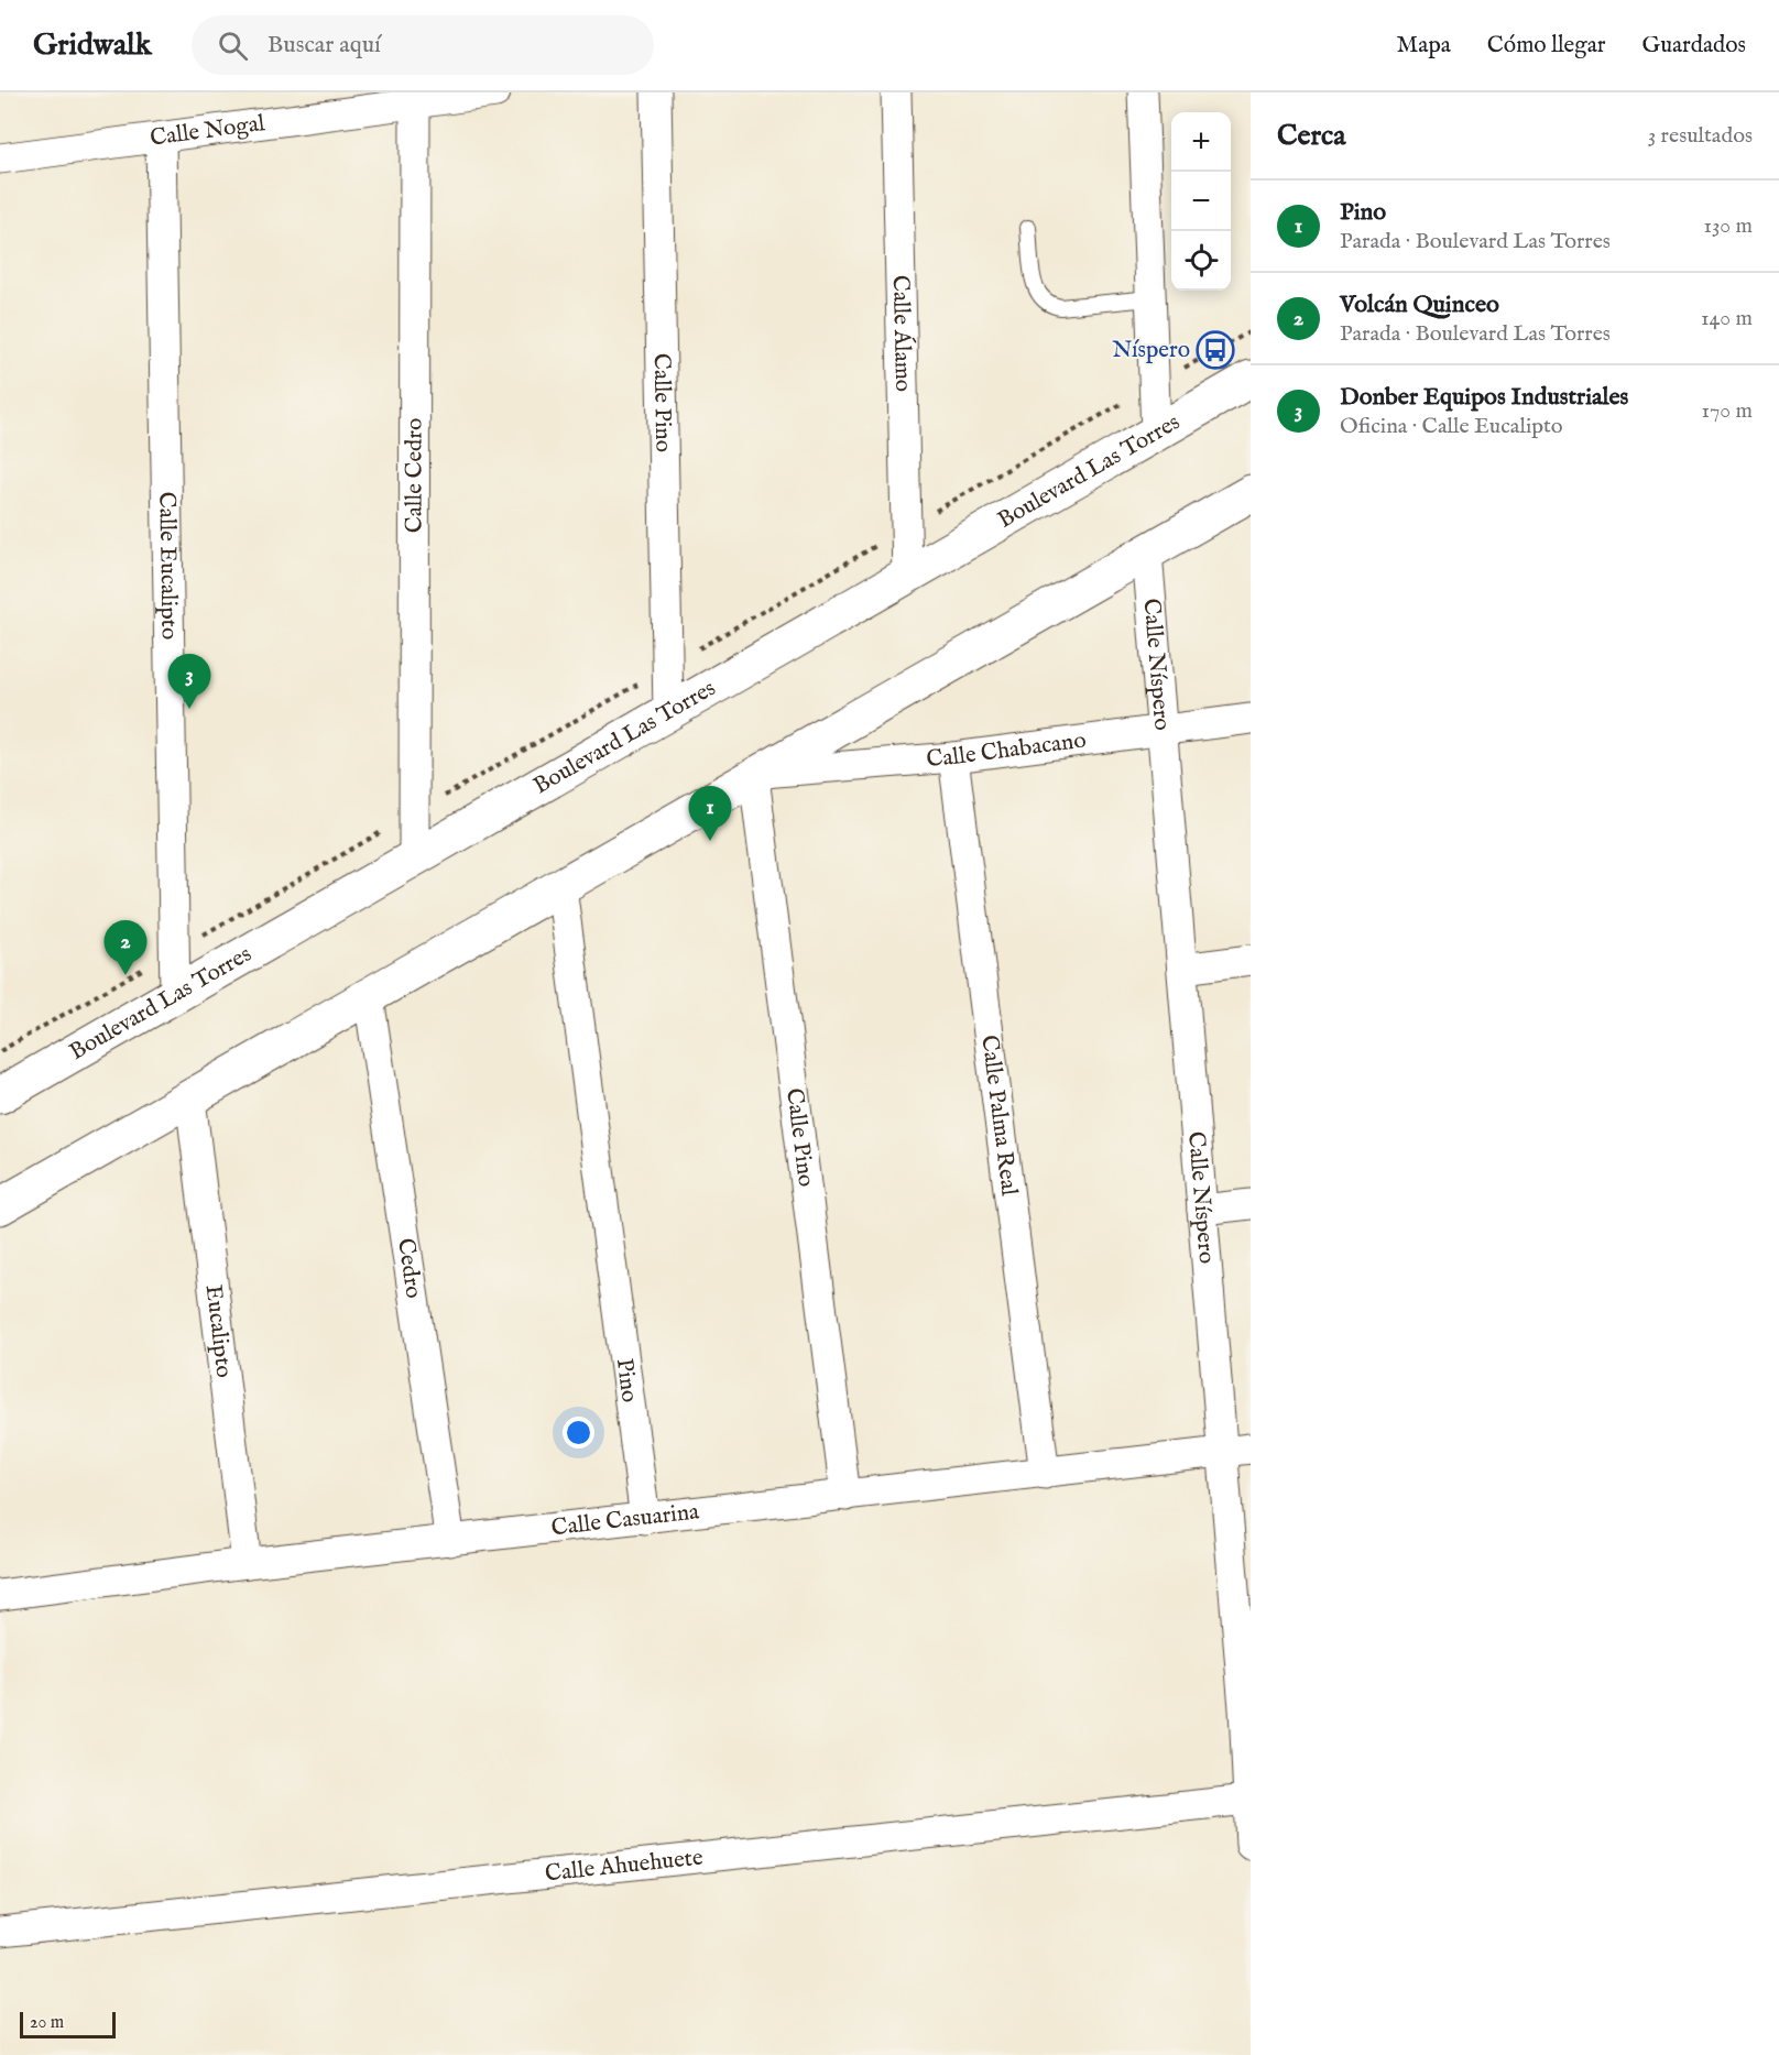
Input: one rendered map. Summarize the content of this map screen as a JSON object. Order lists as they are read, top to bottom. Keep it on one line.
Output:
{"streets":{"main road":["Boulevard Las Torres"],"street":["Calle Nogal","Calle Álamo","Calle Pino","Calle Cedro","Calle Eucalipto","Calle Níspero","Calle Chabacano","Calle Palma Real","Cedro","Eucalipto","Pino","Calle Casuarina","Calle Ahuehuete"]},"crossings":[["Calle Nogal","Calle Cedro"],["Calle Nogal","Calle Eucalipto"],["Calle Álamo","Boulevard Las Torres"],["Calle Pino","Boulevard Las Torres"],["Calle Pino","Calle Chabacano"],["Calle Pino","Calle Casuarina"],["Boulevard Las Torres","Calle Cedro"],["Boulevard Las Torres","Calle Eucalipto"],["Calle Níspero","Calle Chabacano"],["Calle Níspero","Calle Casuarina"],["Calle Níspero","Calle Ahuehuete"],["Calle Chabacano","Calle Palma Real"],["Calle Palma Real","Calle Casuarina"],["Cedro","Calle Casuarina"],["Eucalipto","Calle Casuarina"],["Pino","Calle Casuarina"]],"places":{"bus stop":["Níspero"]},"scale_bar":"20 m","page":{"header":"Gridwalk","search":"Buscar aquí","nav":["Mapa","Cómo llegar","Guardados"],"heading":["Cerca","3 resultados"],"map_buttons":["+","−"],"list":[{"mark":"1","name":"Pino","note":"Parada · Boulevard Las Torres","value":"130 m"},{"mark":"2","name":"Volcán Quinceo","note":"Parada · Boulevard Las Torres","value":"140 m"},{"mark":"3","name":"Donber Equipos Industriales","note":"Oficina · Calle Eucalipto","value":"170 m"}],"pins":["3","1","2"],"scale":"20 m"}}
